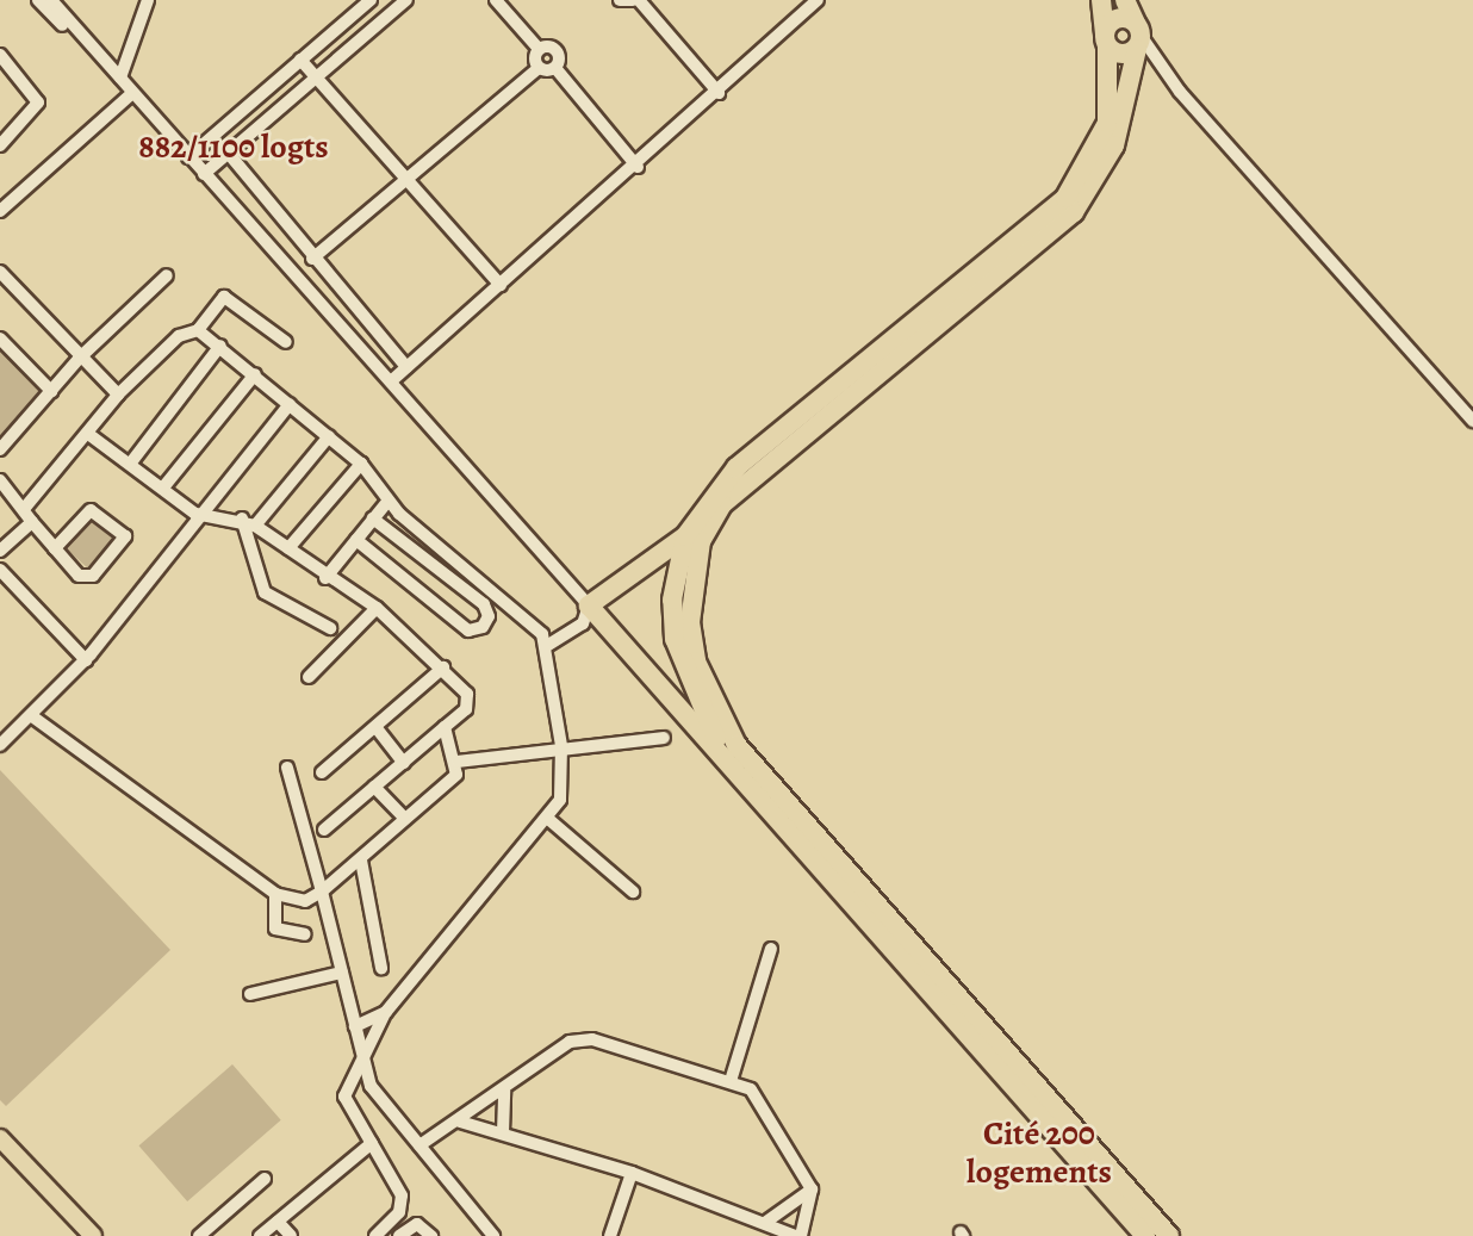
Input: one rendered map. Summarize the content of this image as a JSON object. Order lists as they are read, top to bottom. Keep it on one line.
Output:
{"districts":["882/1100 logts","Cité 200 logements"]}
